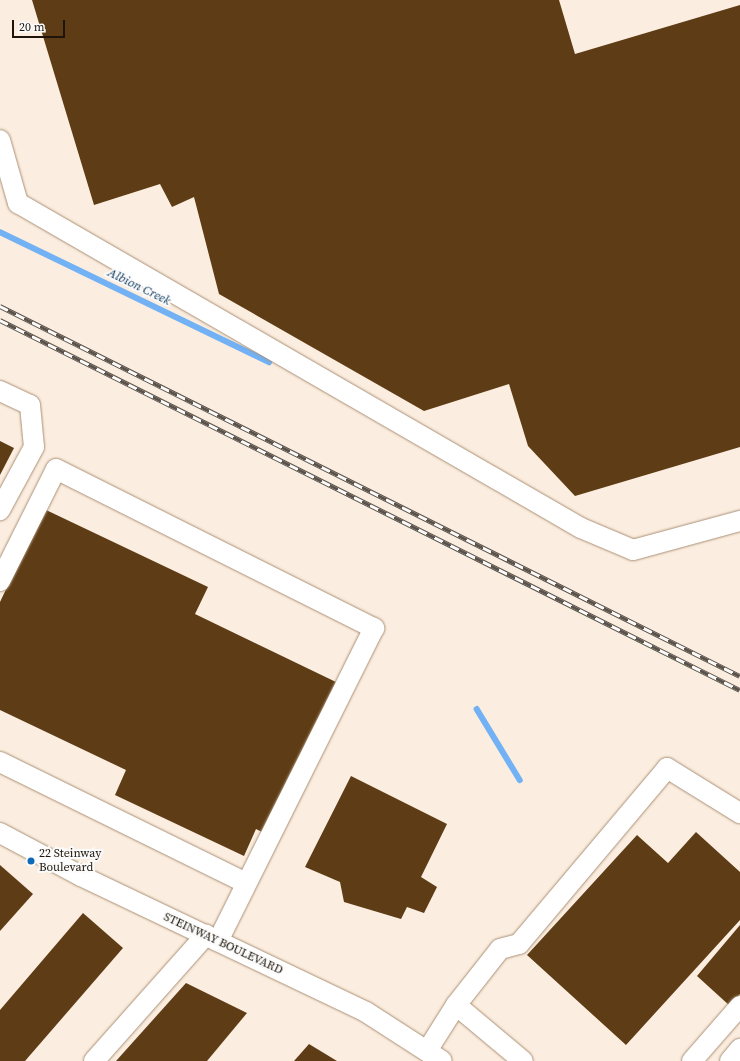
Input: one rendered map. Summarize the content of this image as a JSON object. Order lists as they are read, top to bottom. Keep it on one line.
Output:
{"streets":{"street":["STEINWAY BOULEVARD"]},"water":["Albion Creek"],"places":["22 Steinway Boulevard"],"scale_bar":"20 m"}
